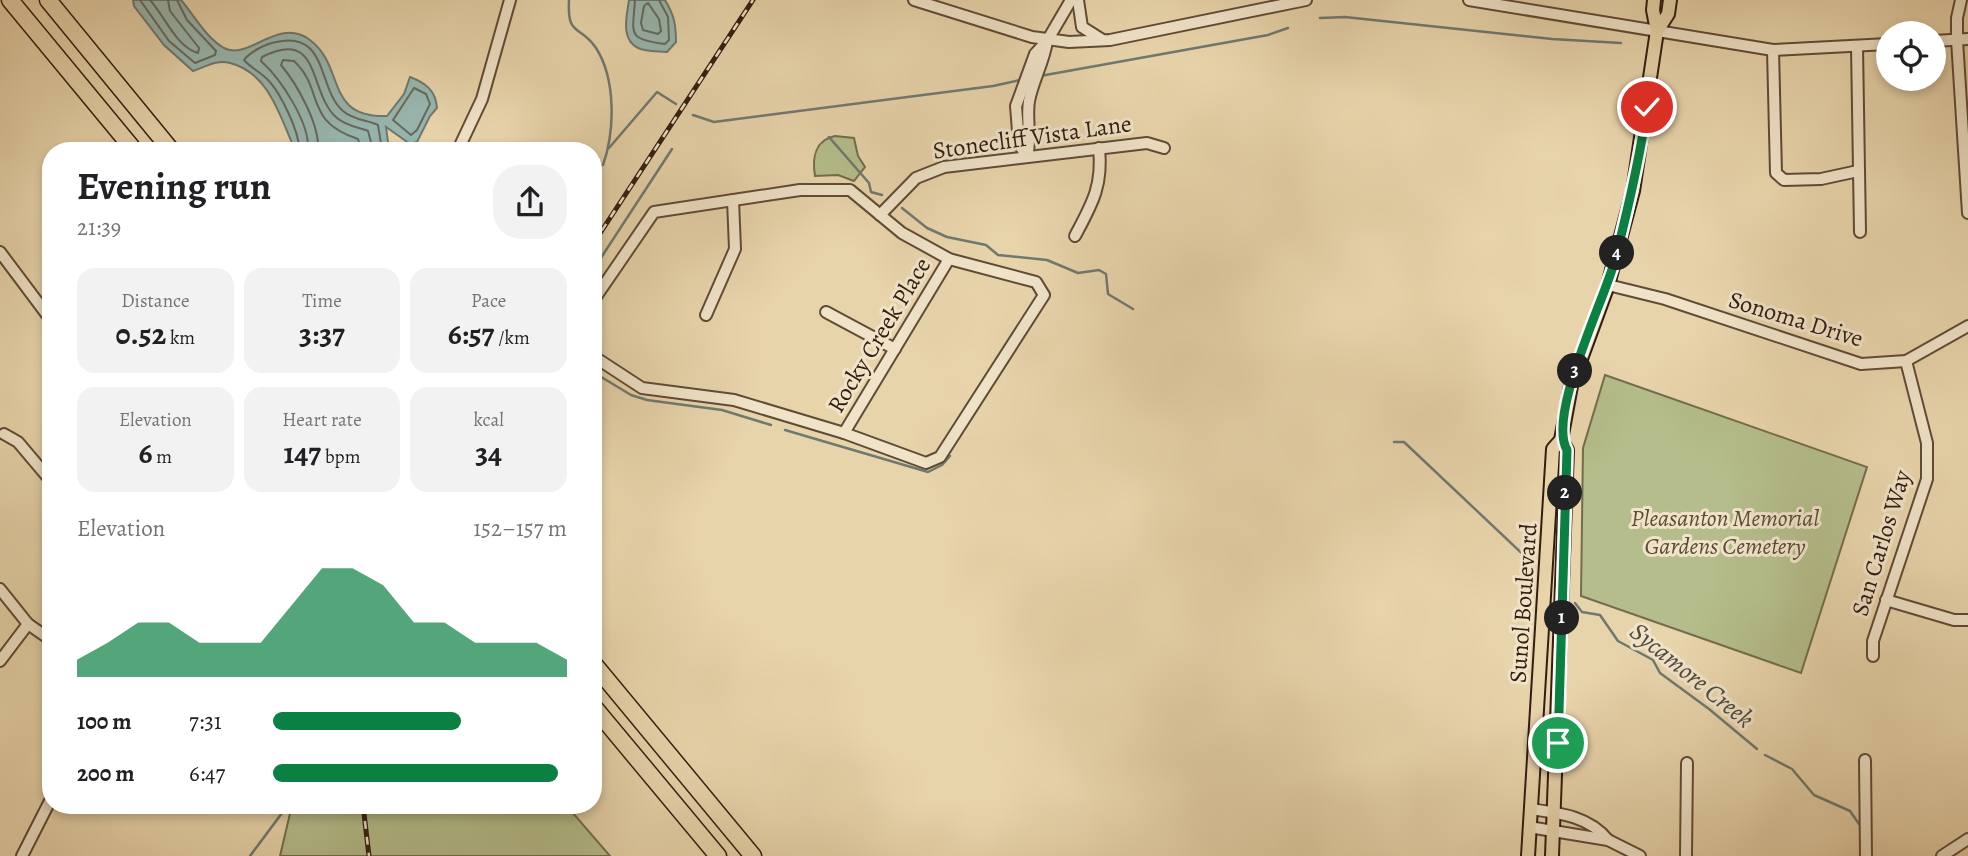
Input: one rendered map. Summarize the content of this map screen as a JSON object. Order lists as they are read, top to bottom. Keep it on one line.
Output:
{"streets":{"main road":["Sunol Boulevard"],"street":["Stonecliff Vista Lane","Sonoma Drive","Rocky Creek Place","San Carlos Way"]},"crossings":[["Sonoma Drive","San Carlos Way"],["Sonoma Drive","Sunol Boulevard"]],"water":["Sycamore Creek"],"parks":["Pleasanton Memorial Gardens Cemetery"],"page":{"heading":["Evening run","21:39"],"pins":["4","3","2","1"],"stats":[["Distance","0.52 km"],["Time","3:37"],["Pace","6:57 /km"],["Elevation","6 m"],["Heart rate","147 bpm"],["kcal","34"]],"chart":["Elevation","152–157 m"],"list":[{"name":"100 m","note":"7:31"},{"name":"200 m","note":"6:47"}]}}
